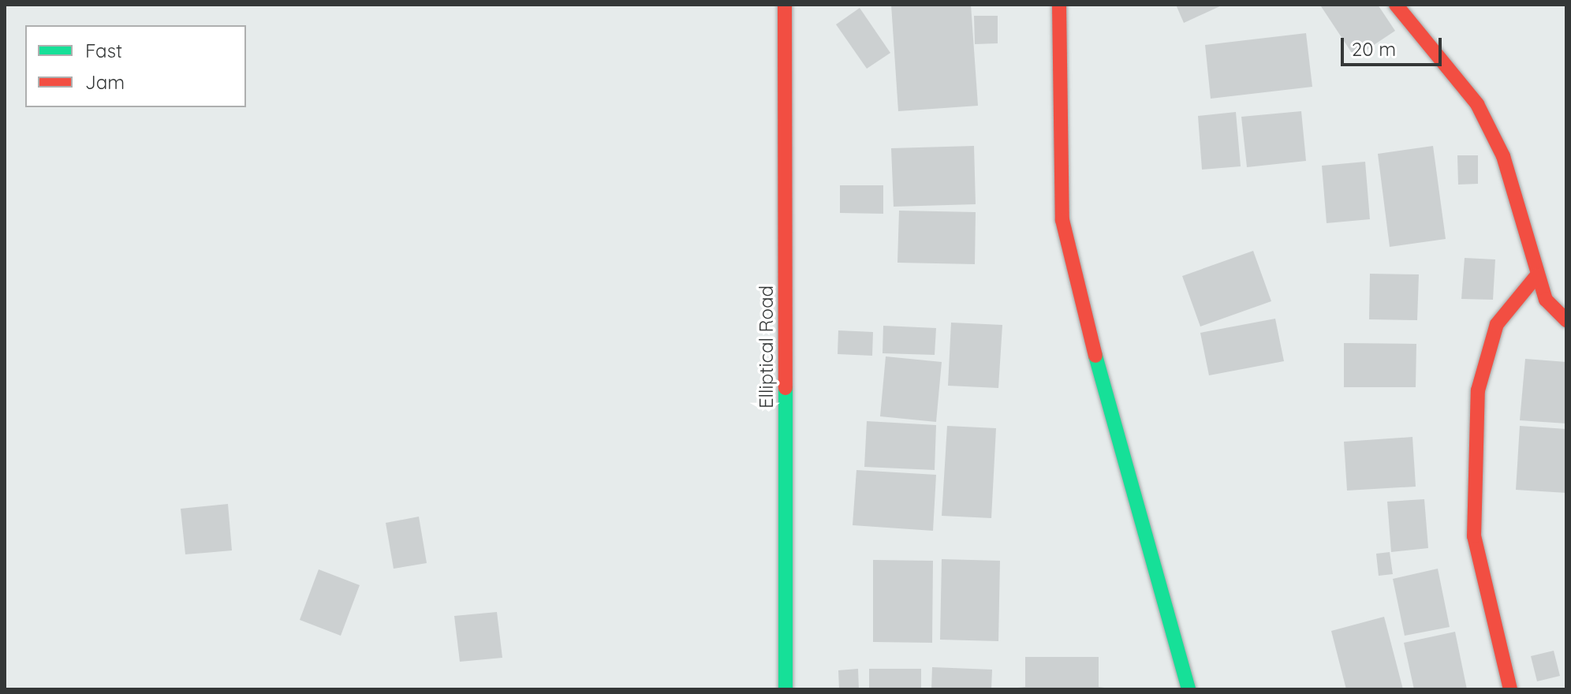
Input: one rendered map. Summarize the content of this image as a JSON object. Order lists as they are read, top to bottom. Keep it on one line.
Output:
{"streets":{"street":["Elliptical Road"]},"legend":["Fast","Jam"],"scale_bar":"20 m"}
